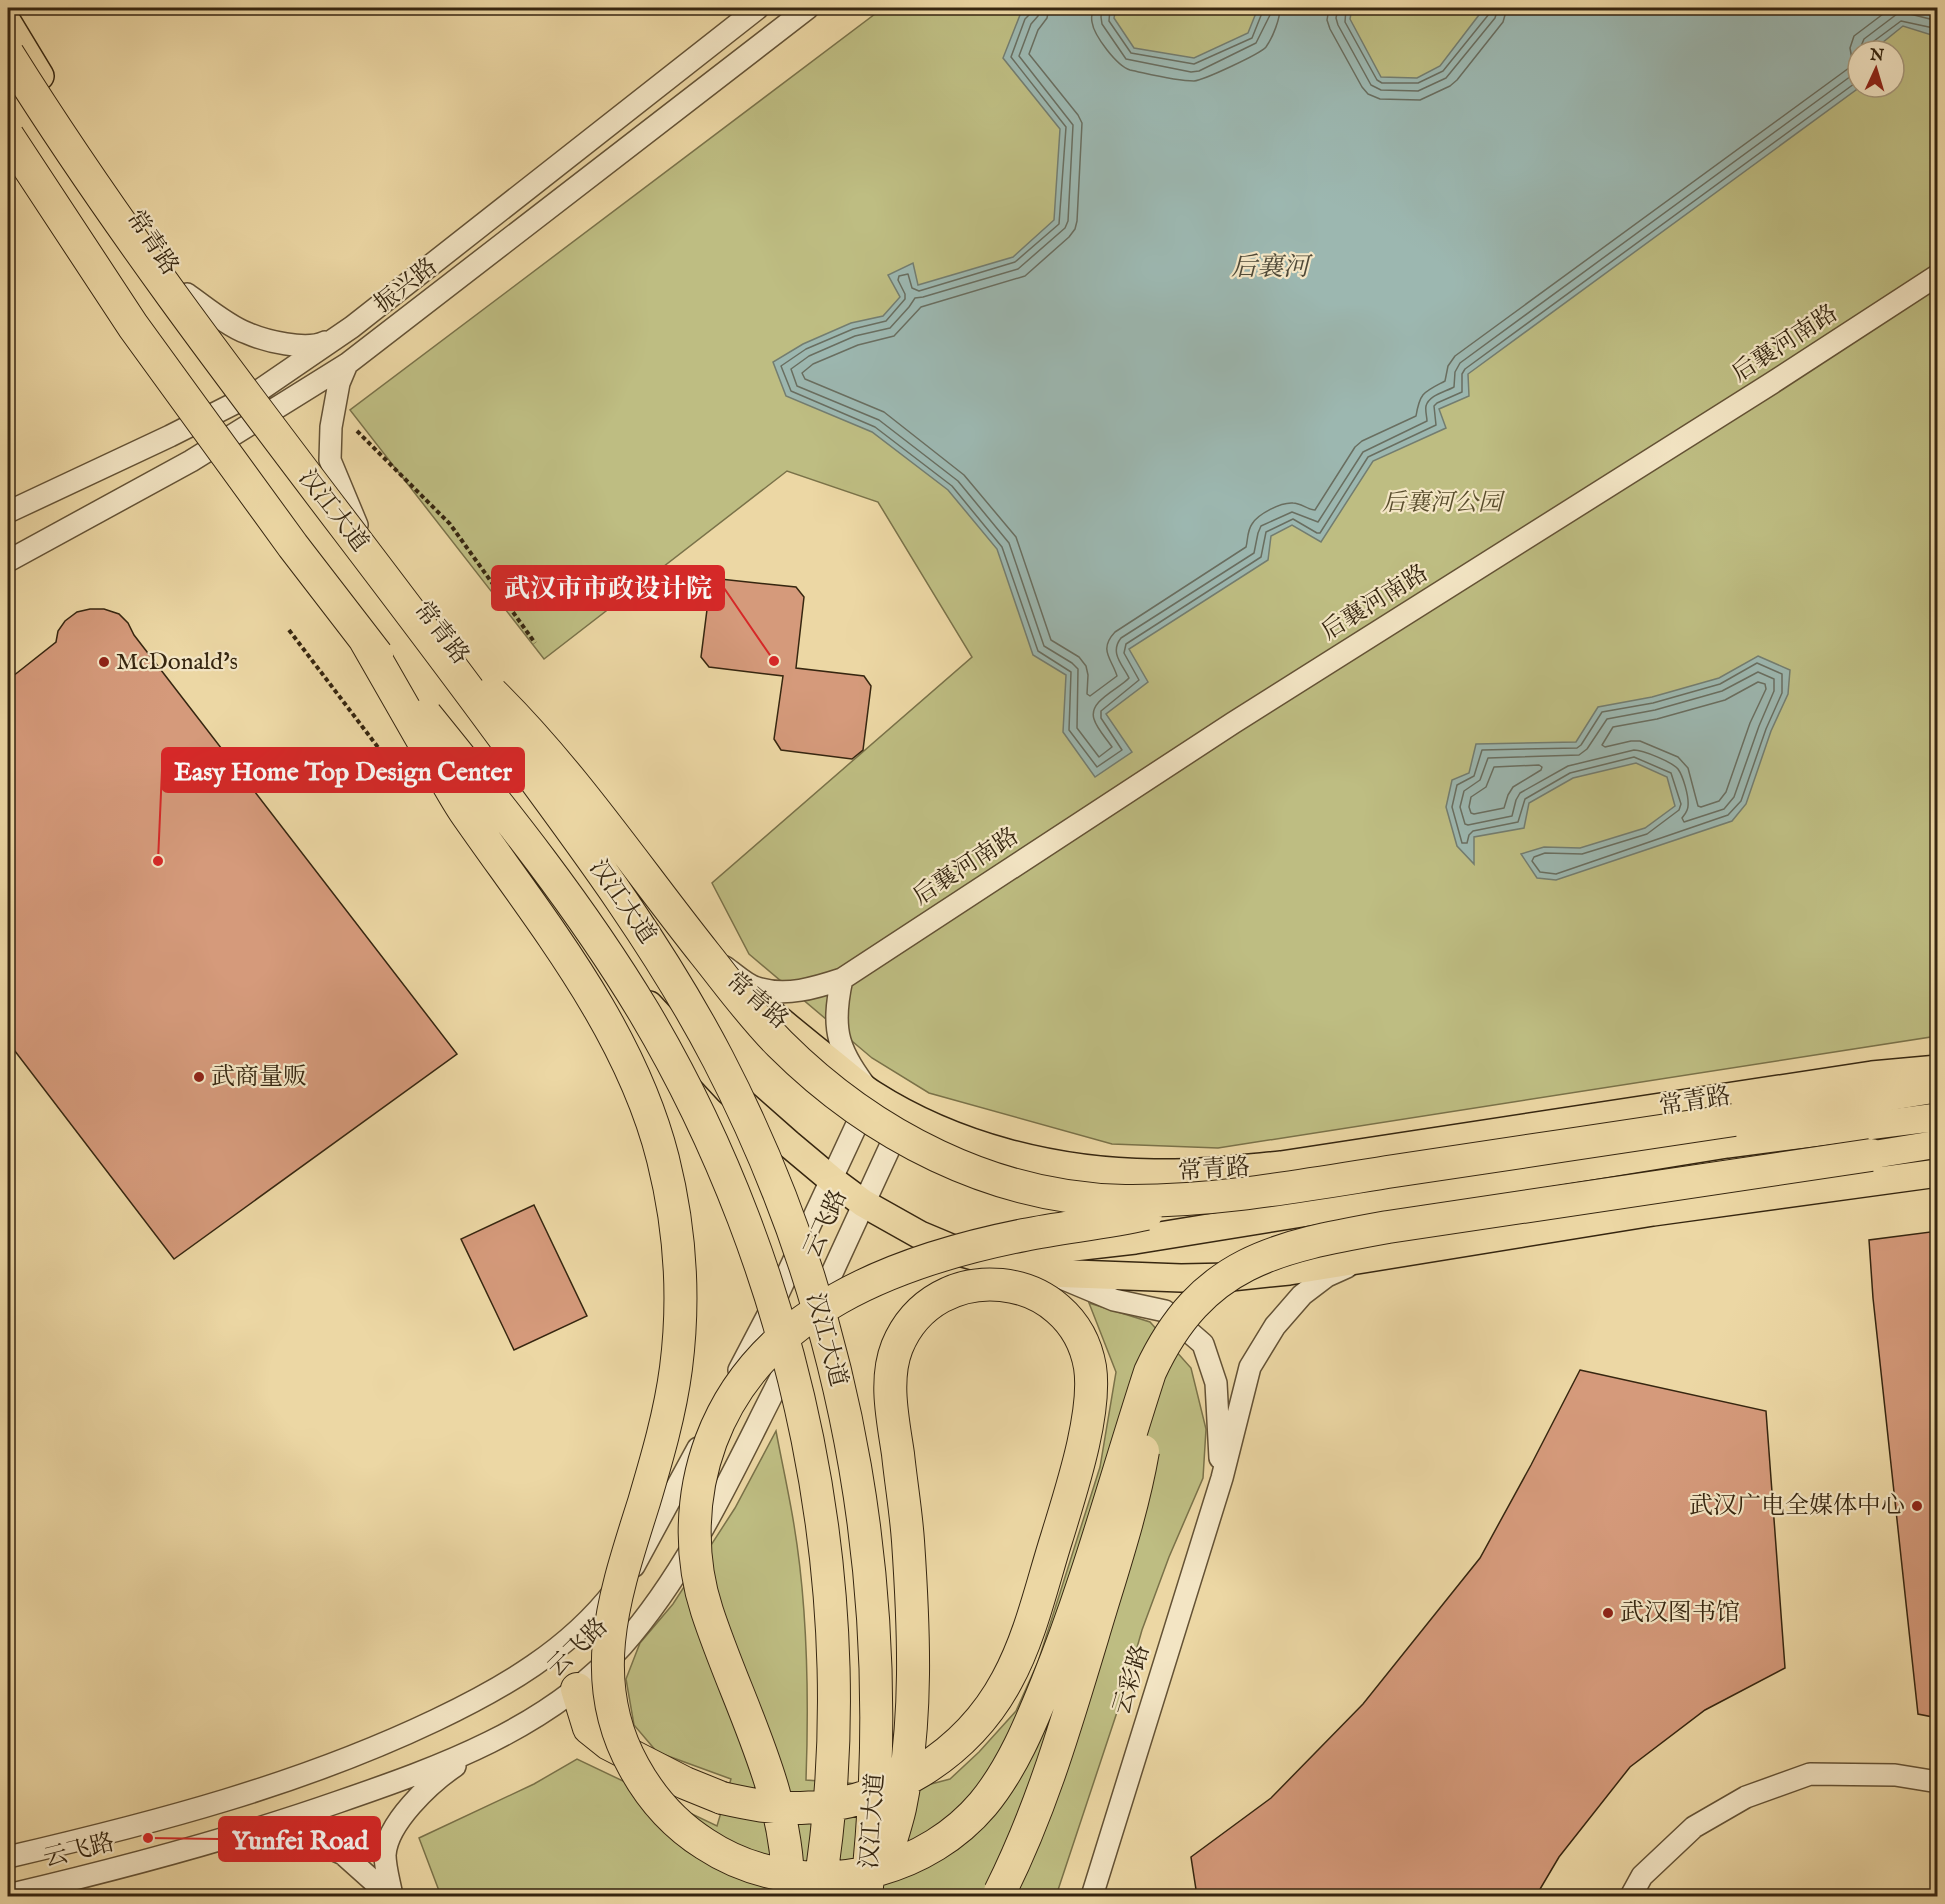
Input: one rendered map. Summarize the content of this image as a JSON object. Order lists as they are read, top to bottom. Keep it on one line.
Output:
{"streets":{"highway":["汉江大道"],"main road":["常青路"],"street":["振兴路","后襄河南路","云飞路","云彩路"]},"crossings":[["常青路","振兴路"],["常青路","后襄河南路"],["常青路","云飞路"]],"water":["后襄河"],"parks":["后襄河公园"],"places":["武汉市市政设计院","McDonald's","Easy Home Top Design Center","武商量贩","武汉广电全媒体中心","武汉图书馆","Yunfei Road"],"north":"top"}
